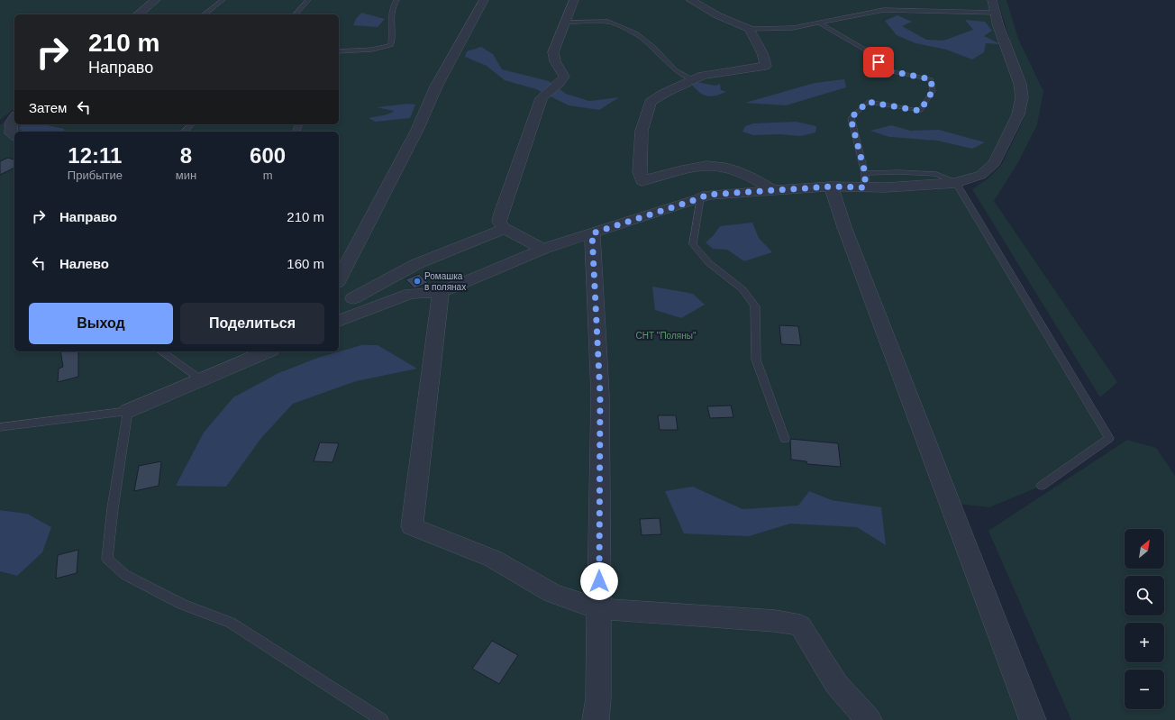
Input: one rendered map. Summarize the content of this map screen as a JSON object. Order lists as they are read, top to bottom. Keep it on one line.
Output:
{"parks":["СНТ \"Поляны\""],"places":["Ромашка в полянах"],"north":"top right","page":{"turn":["210 m","Направо"],"then":"Затем","eta":["12:11","Прибытие","8","мин","600","m"],"list":[{"name":"Направо","value":"210 m"},{"name":"Налево","value":"160 m"}],"buttons":["Выход","Поделиться"],"map_buttons":["+","−"]}}
